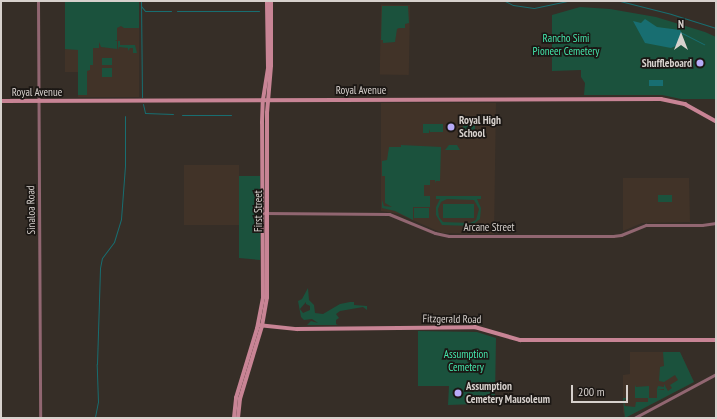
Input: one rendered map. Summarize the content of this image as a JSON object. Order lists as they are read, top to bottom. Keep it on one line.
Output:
{"streets":{"main road":["Royal Avenue","First Street","Fitzgerald Road"],"street":["Sinaloa Road","Arcane Street"]},"crossings":[["Royal Avenue","Sinaloa Road"],["Royal Avenue","First Street"],["First Street","Arcane Street"],["First Street","Fitzgerald Road"]],"parks":["Rancho Simi Pioneer Cemetery","Assumption Cemetery"],"places":["Shuffleboard","Royal High School","Assumption Cemetery Mausoleum"],"scale_bar":"200 m","north":"top"}
